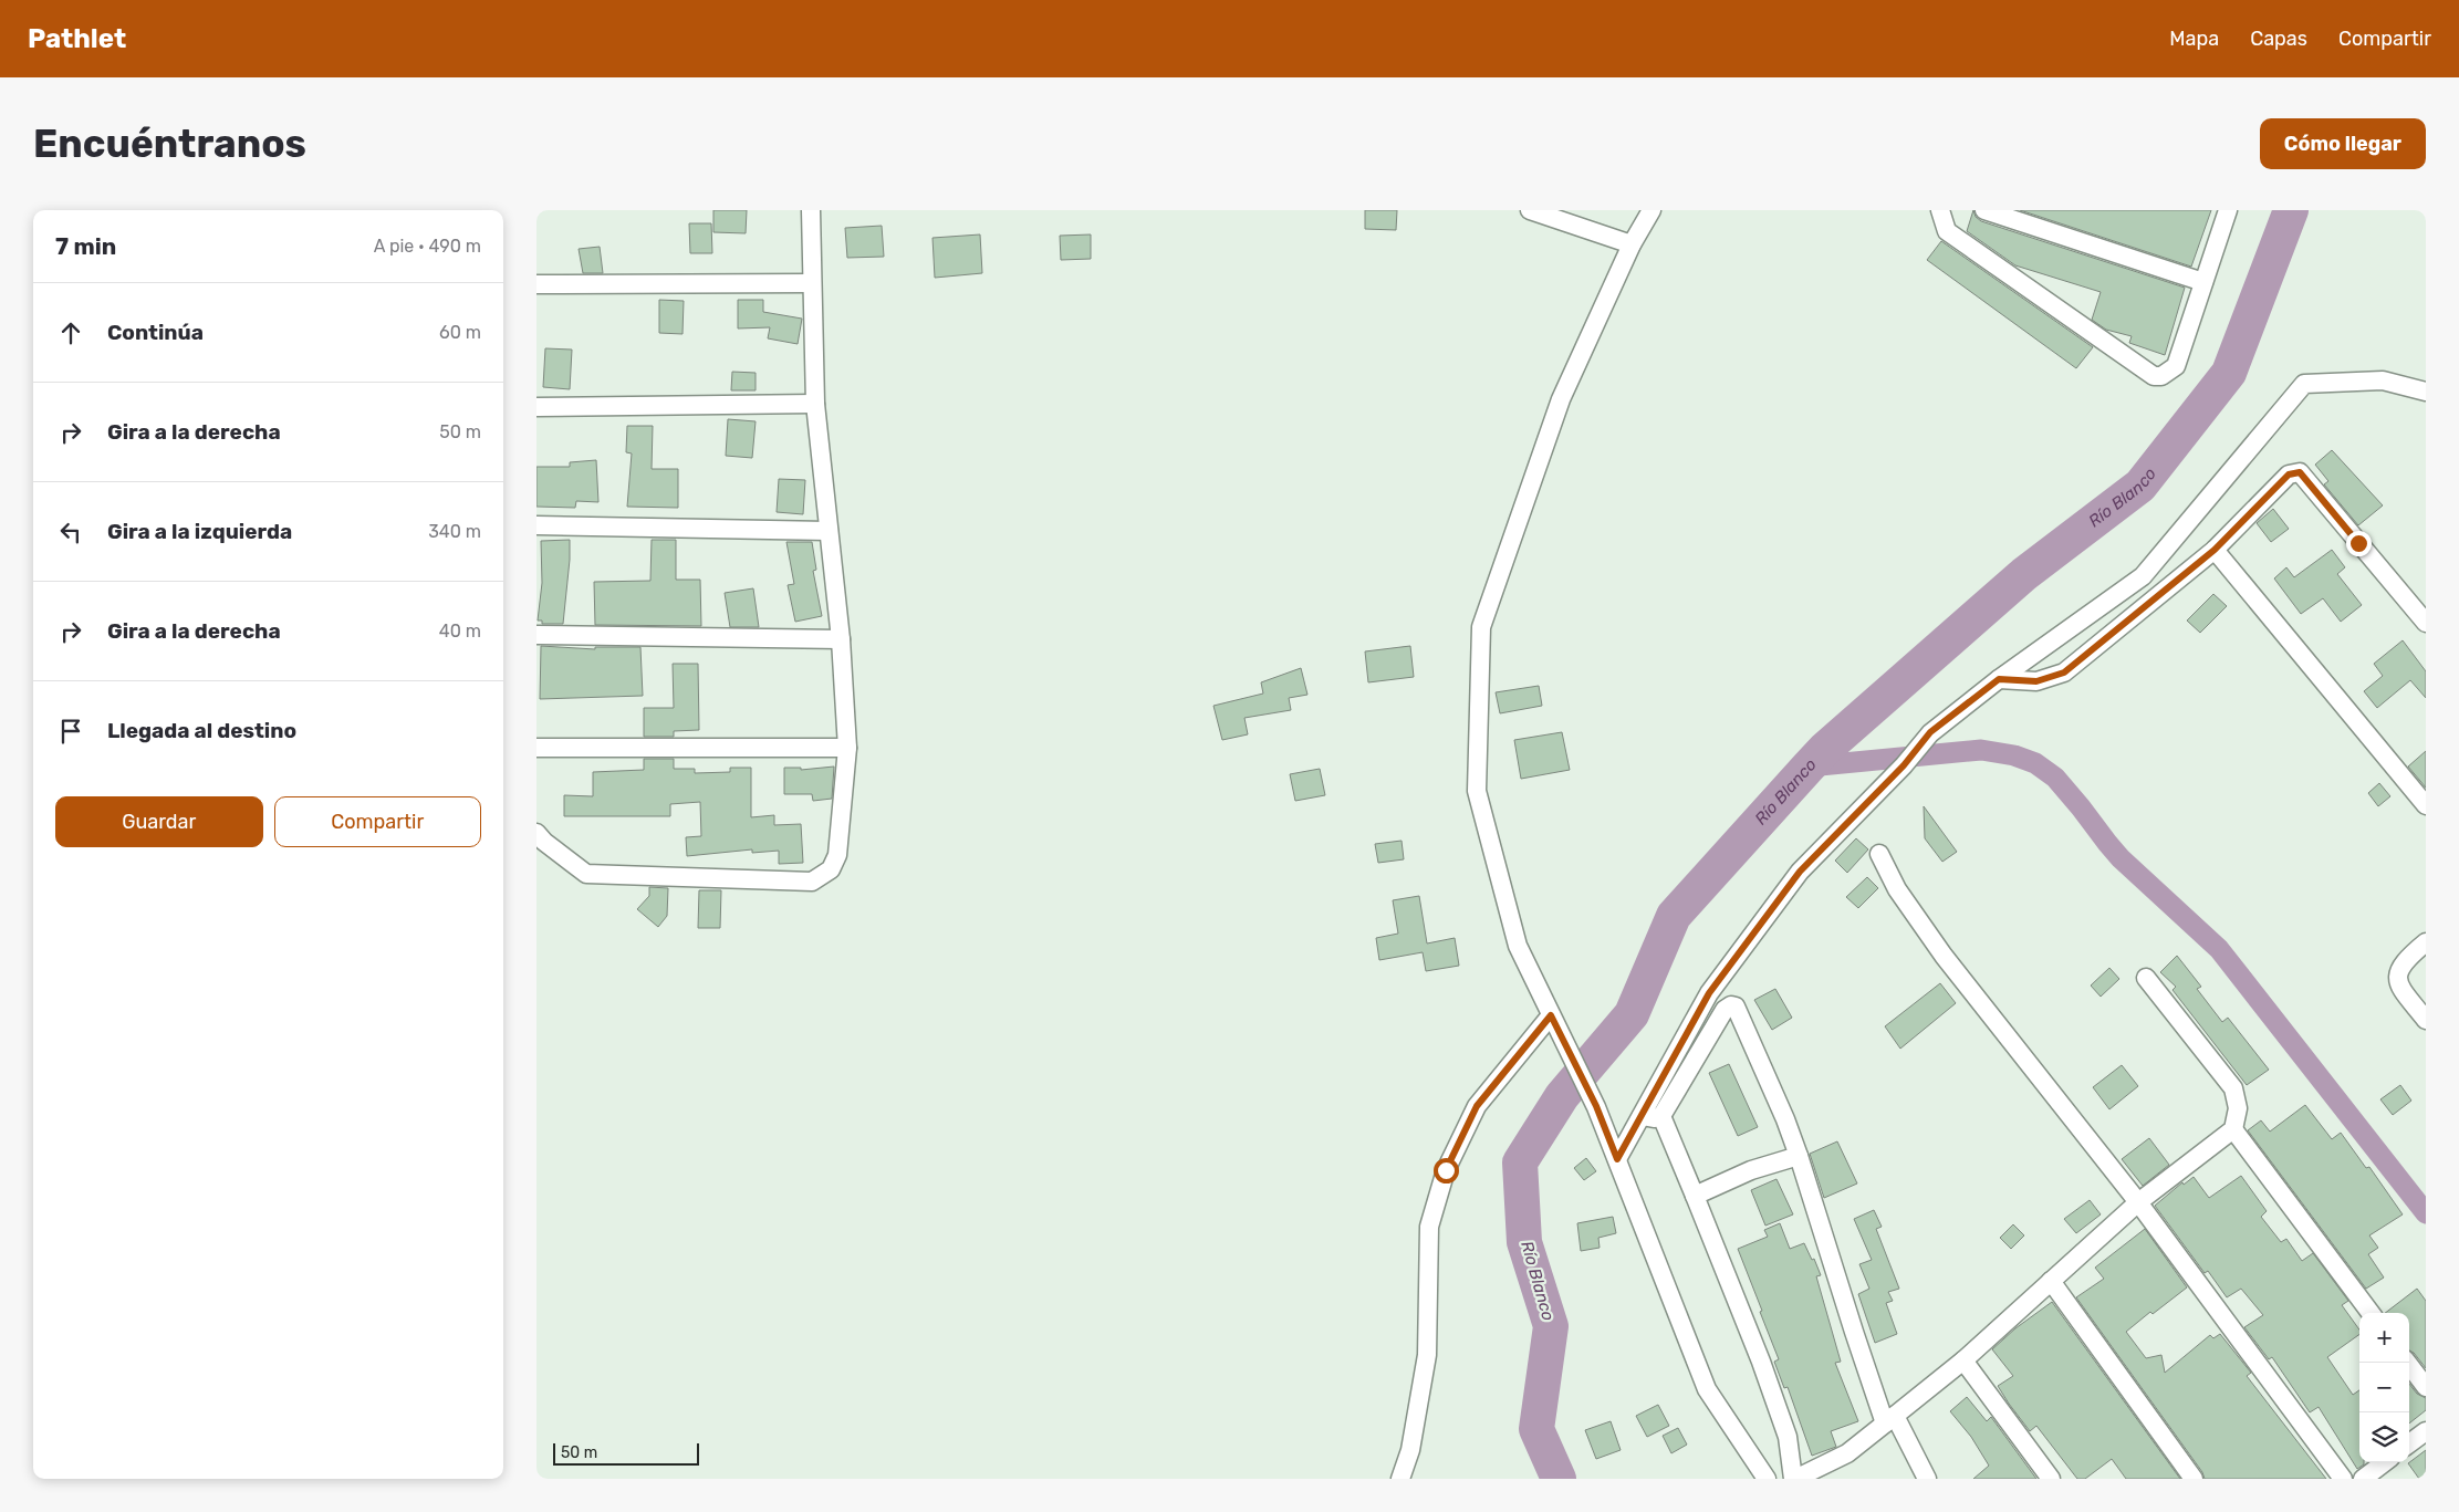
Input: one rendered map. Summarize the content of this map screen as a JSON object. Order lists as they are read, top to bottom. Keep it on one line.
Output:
{"water":["Río Blanco"],"scale_bar":"50 m","page":{"header":"Pathlet","nav":["Mapa","Capas","Compartir"],"buttons":["Cómo llegar",["Guardar","Compartir"]],"title":"Encuéntranos","heading":["7 min","A pie · 490 m"],"list":[["Continúa","60 m"],["Gira a la derecha","50 m"],["Gira a la izquierda","340 m"],["Gira a la derecha","40 m"],"Llegada al destino"],"map_buttons":["+","−"],"scale":"50 m"}}
